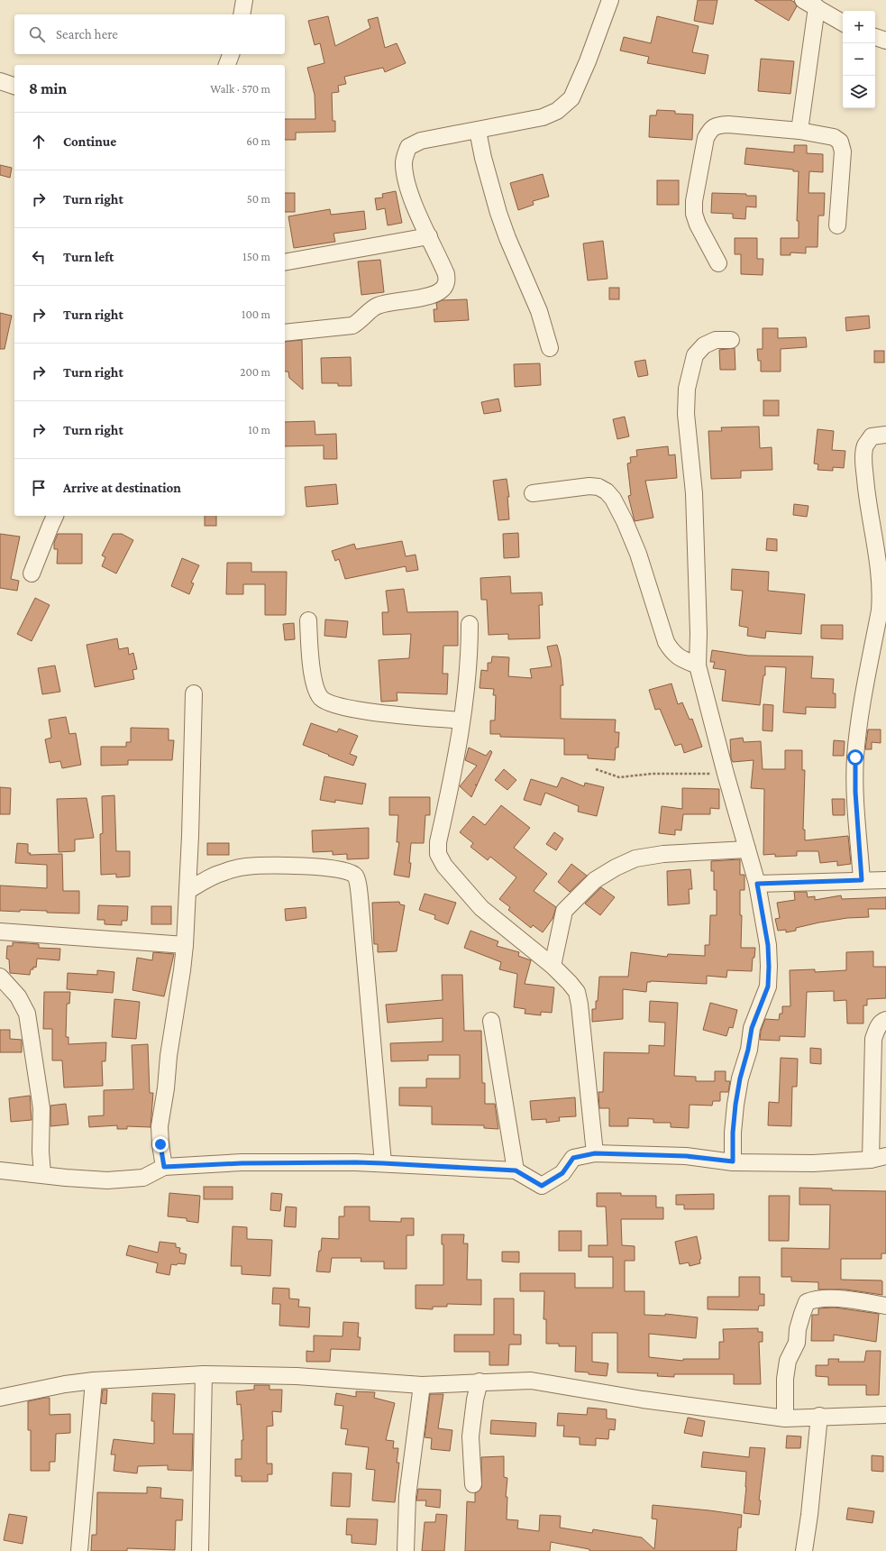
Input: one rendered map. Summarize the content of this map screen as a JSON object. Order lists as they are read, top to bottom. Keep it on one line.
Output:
{"page":{"map_buttons":["+","−"],"search":"Search here","heading":["8 min","Walk · 570 m"],"list":[["Continue","60 m"],["Turn right","50 m"],["Turn left","150 m"],["Turn right","100 m"],["Turn right","200 m"],["Turn right","10 m"],"Arrive at destination"]}}
